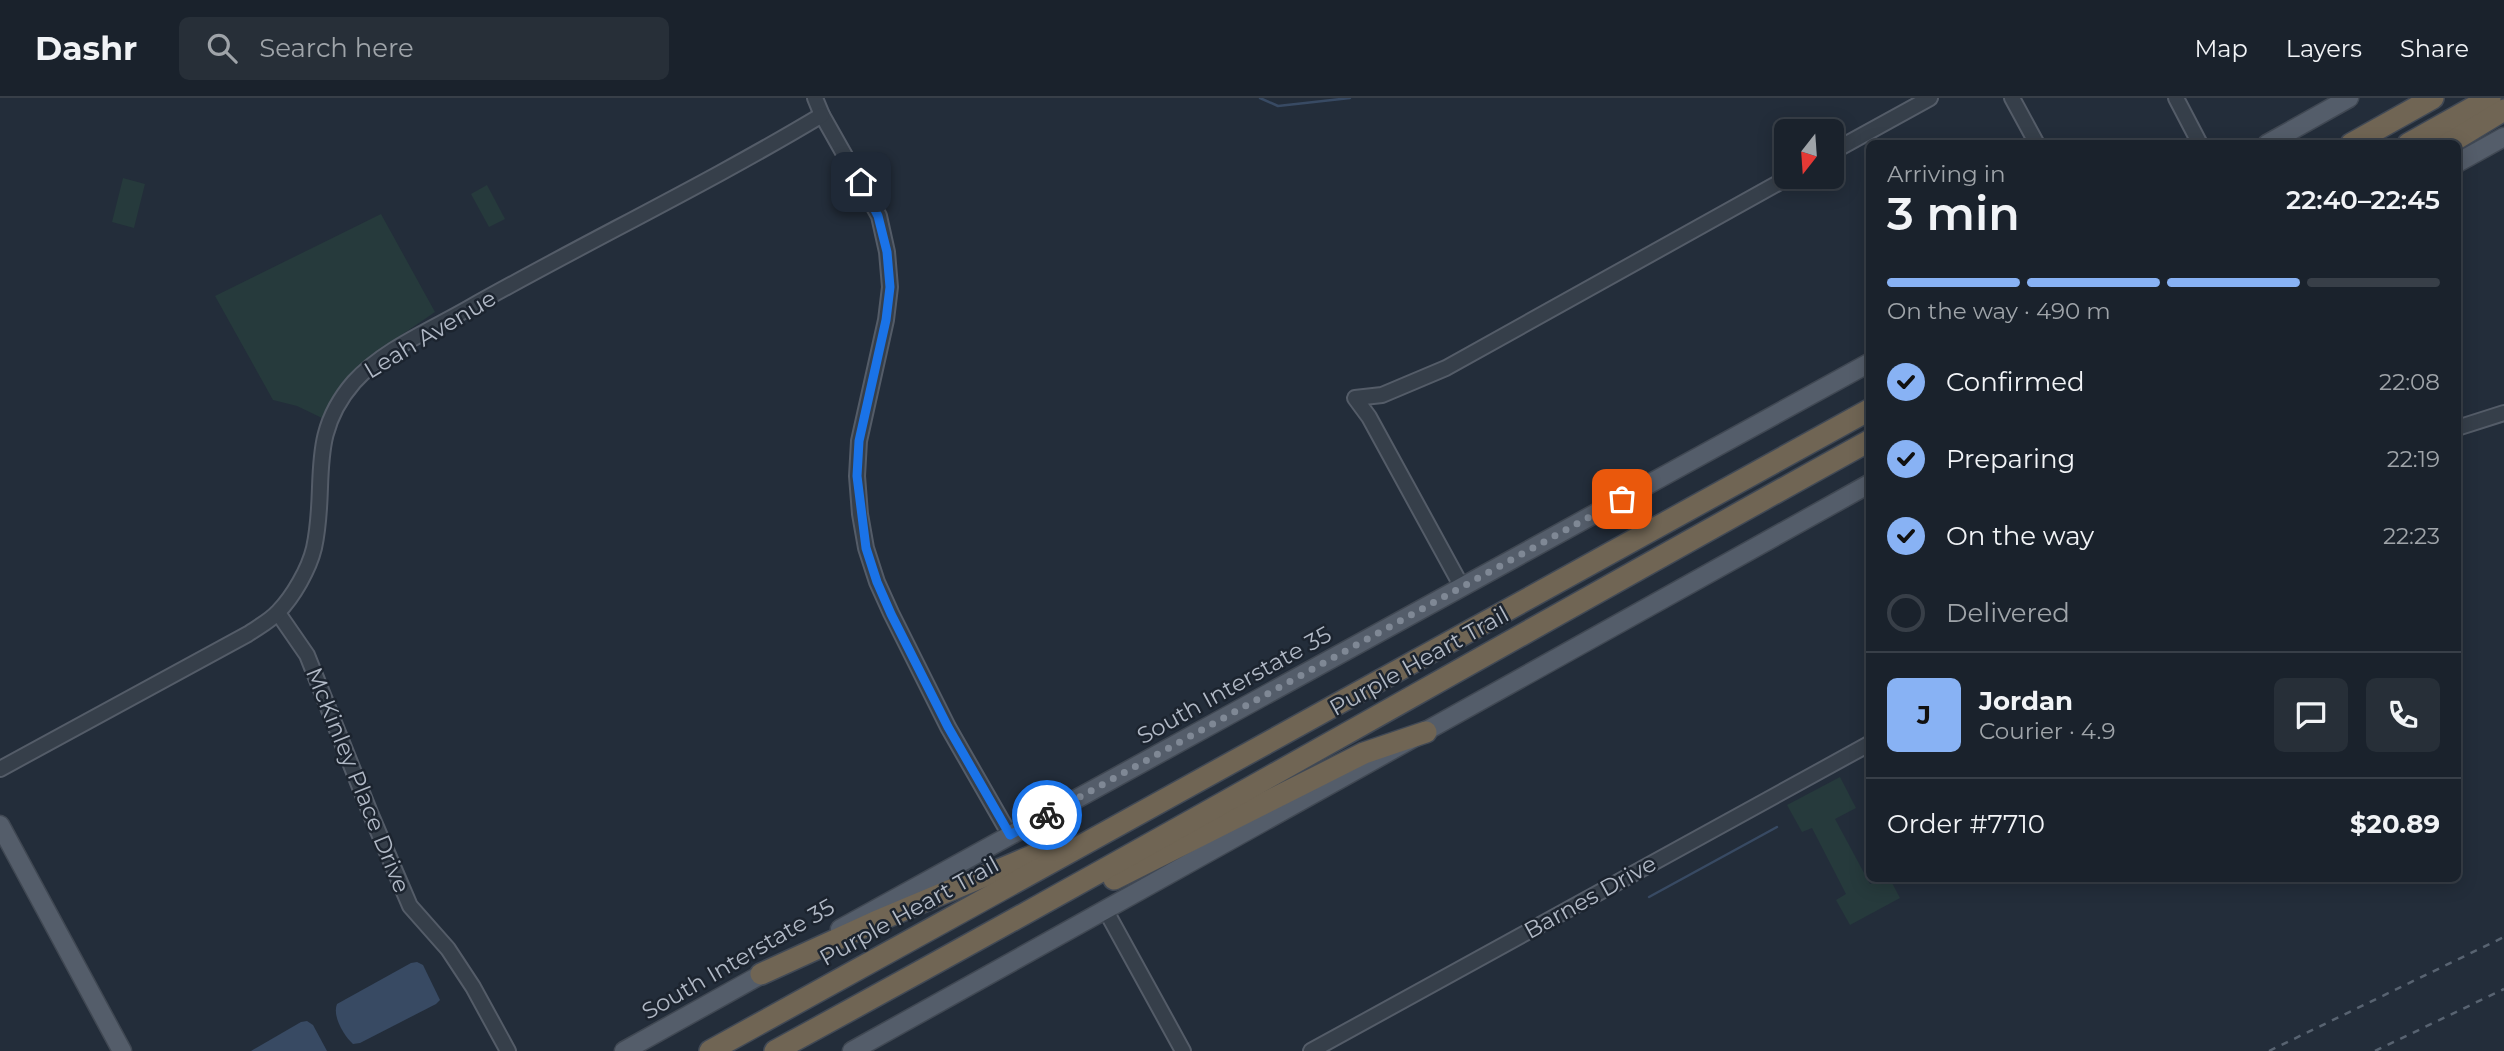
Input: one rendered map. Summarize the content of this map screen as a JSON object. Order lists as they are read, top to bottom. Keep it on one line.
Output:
{"streets":{"highway":["Purple Heart Trail"],"main road":["South Interstate 35"],"street":["Leah Avenue","McKinley Place Drive","Barnes Drive"]},"crossings":[["Leah Avenue","McKinley Place Drive"]],"north":"bottom","page":{"header":"Dashr","search":"Search here","nav":["Map","Layers","Share"],"heading":["3 min","Arriving in","22:40–22:45"],"panel":["Jordan","Courier · 4.9","Order #7710","$20.89"],"bar":"On the way · 490 m","list":[["Confirmed","22:08"],["Preparing","22:19"],["On the way","22:23"],"Delivered"],"round":"J"}}
